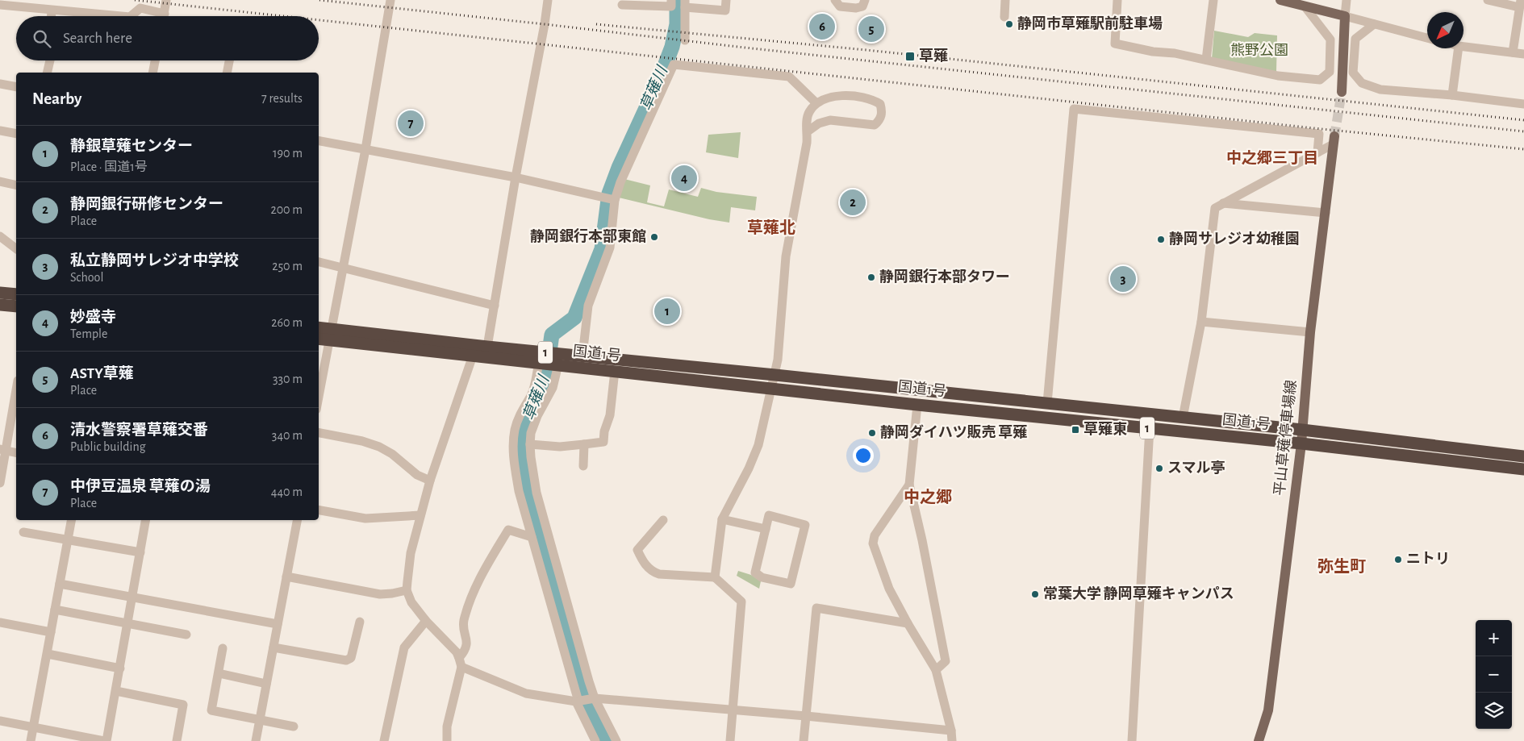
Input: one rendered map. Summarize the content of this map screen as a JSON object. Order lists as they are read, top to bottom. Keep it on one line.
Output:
{"streets":{"highway":["1","国道1号"],"main road":["平山草薙停車場線"]},"crossings":[["国道1号","平山草薙停車場線"]],"districts":["中之郷三丁目","草薙北","中之郷","弥生町"],"water":["草薙川"],"parks":["熊野公園"],"places":{"other":["静岡市草薙駅前駐車場","静岡銀行本部東館","静岡サレジオ幼稚園","静岡銀行本部タワー","静岡ダイハツ販売 草薙","スマル亭","ニトリ","常葉大学 静岡草薙キャンパス"],"transit":["草薙","草薙東"]},"north":"bottom left","page":{"pins":["6","5","7","4","2","3","1"],"search":"Search here","heading":["Nearby","7 results"],"list":[{"mark":"1","name":"静銀草薙センター","note":"Place · 国道1号","value":"190 m"},{"mark":"2","name":"静岡銀行研修センター","note":"Place","value":"200 m"},{"mark":"3","name":"私立静岡サレジオ中学校","note":"School","value":"250 m"},{"mark":"4","name":"妙盛寺","note":"Temple","value":"260 m"},{"mark":"5","name":"ASTY草薙","note":"Place","value":"330 m"},{"mark":"6","name":"清水警察署草薙交番","note":"Public building","value":"340 m"},{"mark":"7","name":"中伊豆温泉 草薙の湯","note":"Place","value":"440 m"}],"map_buttons":["+","−"]}}
